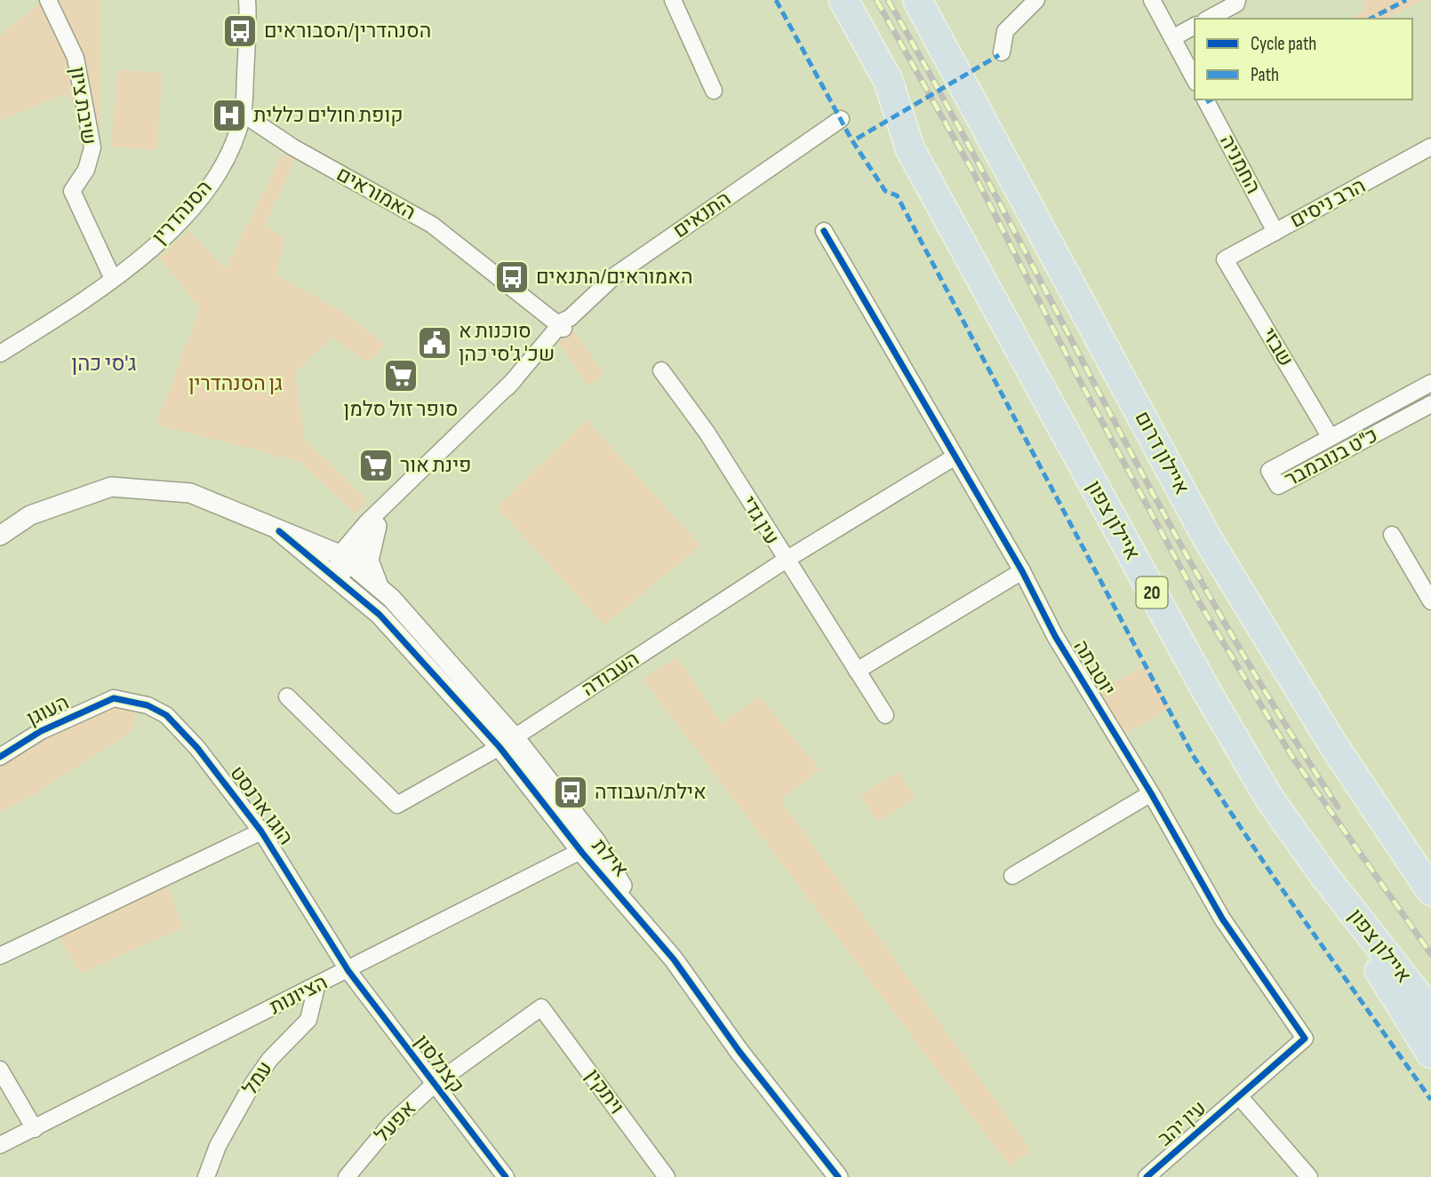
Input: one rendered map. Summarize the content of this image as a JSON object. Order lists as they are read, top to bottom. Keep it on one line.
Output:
{"streets":{"highway":["איילון דרום","איילון צפון","20"],"street":["שיבת ציון","החמניה","האמוראים","הרב ניסים","הסנהדרין","התנאים","שבזי","כ\"ט בנובמבר","עין גדי","יוטבתה","העבודה","העוגן","הוגו ארנסט","אילת","הציונות","קצנלסון","עמל","ויתקין","אפעל","עין יהב"]},"crossings":[["שיבת ציון","הסנהדרין"],["החמניה","הרב ניסים"],["האמוראים","הסנהדרין"],["האמוראים","התנאים"],["הרב ניסים","שבזי"],["התנאים","אילת"],["שבזי","כ\"ט בנובמבר"],["עין גדי","העבודה"],["יוטבתה","העבודה"],["יוטבתה","עין יהב"],["העבודה","אילת"],["העוגן","הוגו ארנסט"],["הוגו ארנסט","הציונות"],["הוגו ארנסט","קצנלסון"],["אילת","הציונות"],["הציונות","קצנלסון"],["הציונות","עמל"],["קצנלסון","אפעל"],["ויתקין","אפעל"]],"districts":["ג'סי כהן"],"parks":["גן הסנהדרין"],"places":{"bus stop":["הסנהדרין/הסבוראים","האמוראים/התנאים","אילת/העבודה"],"hospital":["קופת חולים כללית"],"public building":["סוכנות א שכ' ג'סי כהן"],"supermarket":["סופר זול סלמן","פינת אור"]},"legend":["Cycle path","Path"]}
